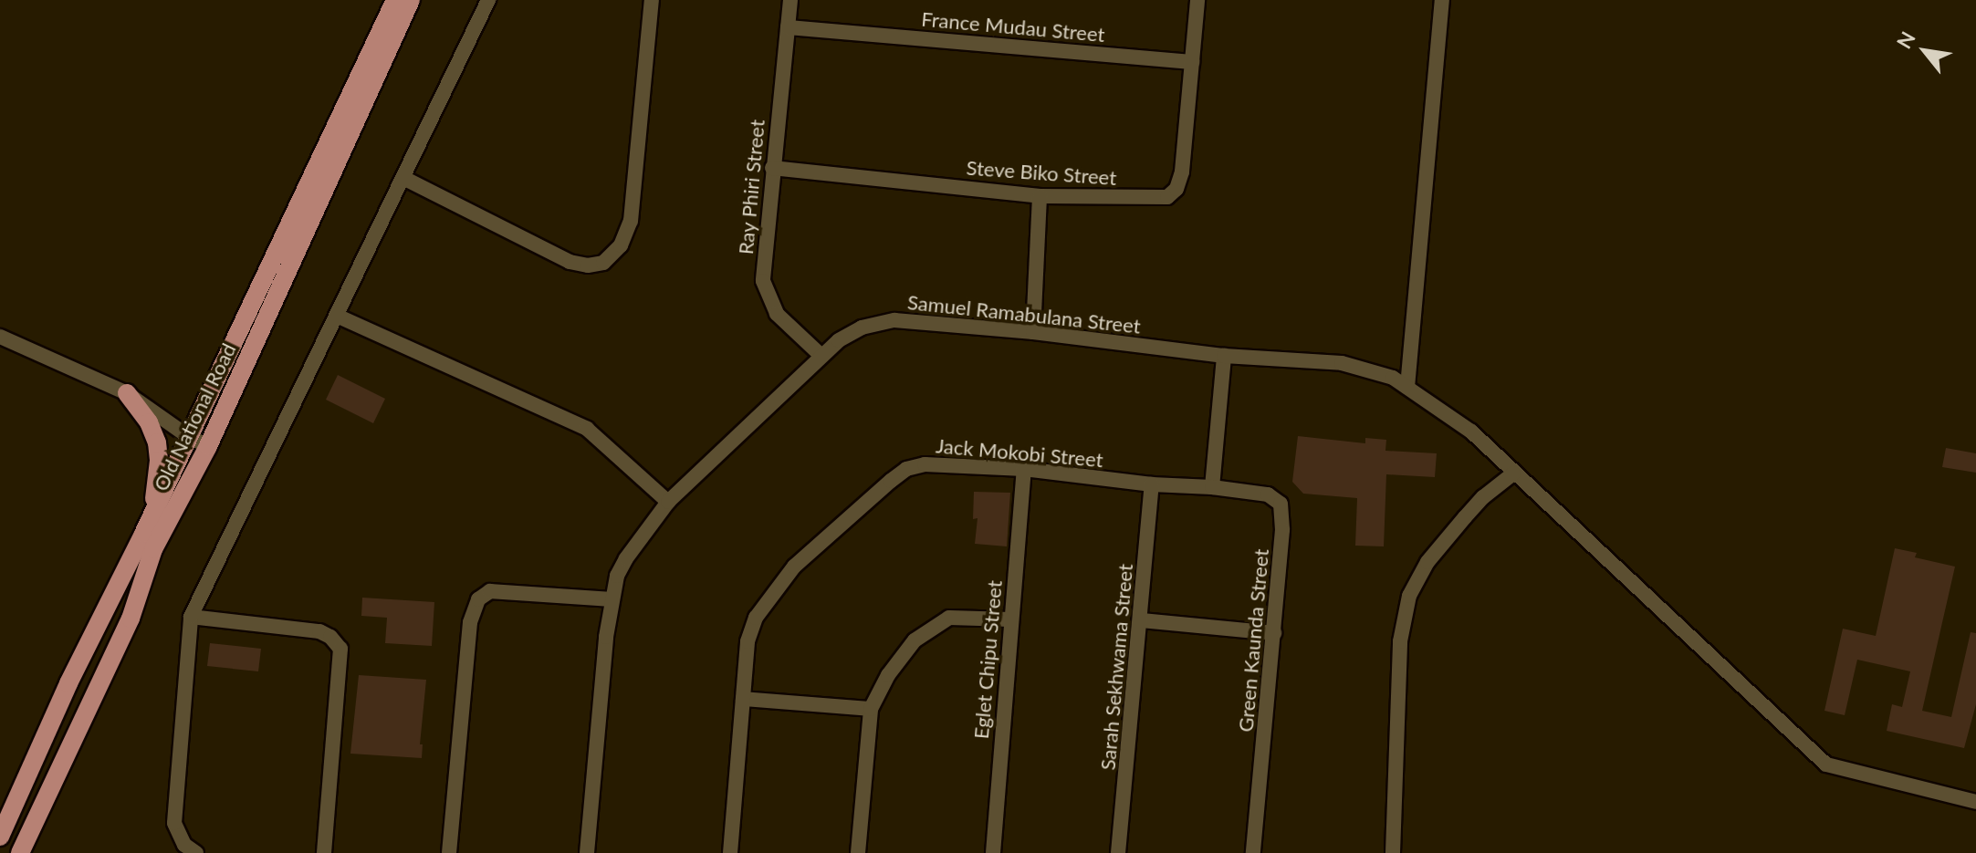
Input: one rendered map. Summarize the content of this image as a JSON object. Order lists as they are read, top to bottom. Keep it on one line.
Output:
{"streets":{"main road":["Old National Road"],"street":["France Mudau Street","Steve Biko Street","Ray Phiri Street","Samuel Ramabulana Street","Jack Mokobi Street","Green Kaunda Street","Eglet Chipu Street","Sarah Sekhwama Street"]},"crossings":[["France Mudau Street","Steve Biko Street"],["France Mudau Street","Ray Phiri Street"],["Steve Biko Street","Ray Phiri Street"],["Ray Phiri Street","Samuel Ramabulana Street"],["Jack Mokobi Street","Green Kaunda Street"],["Jack Mokobi Street","Eglet Chipu Street"],["Jack Mokobi Street","Sarah Sekhwama Street"]],"north":"top left"}
